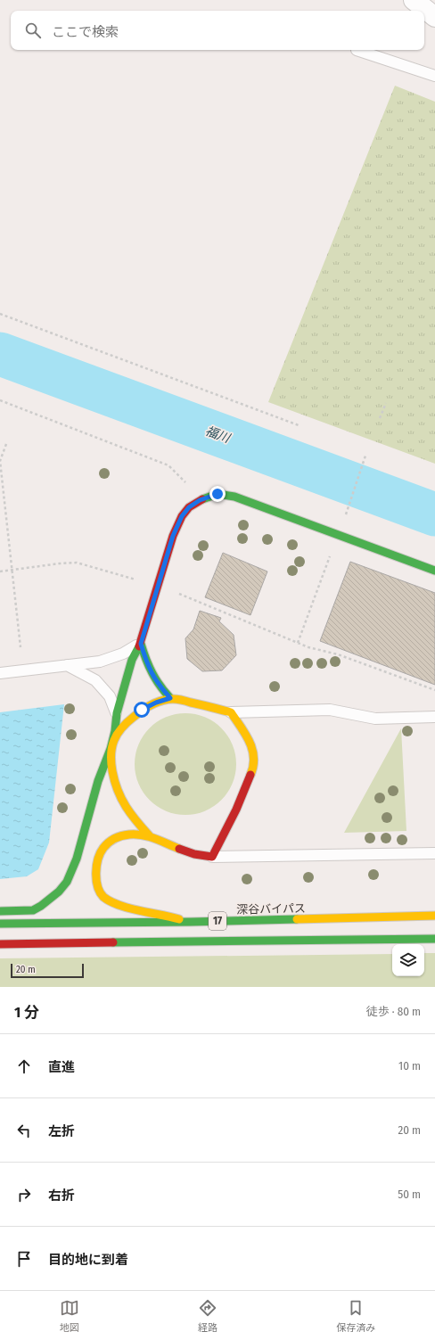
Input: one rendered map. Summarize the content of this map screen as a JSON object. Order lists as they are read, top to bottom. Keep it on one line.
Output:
{"streets":{"main road":["深谷バイパス","17"]},"water":["福川"],"scale_bar":"20 m","page":{"search":"ここで検索","scale":"20 m","heading":["1 分","徒歩 · 80 m"],"list":[["直進","10 m"],["左折","20 m"],["右折","50 m"],"目的地に到着"],"nav":["地図","経路","保存済み"]}}
